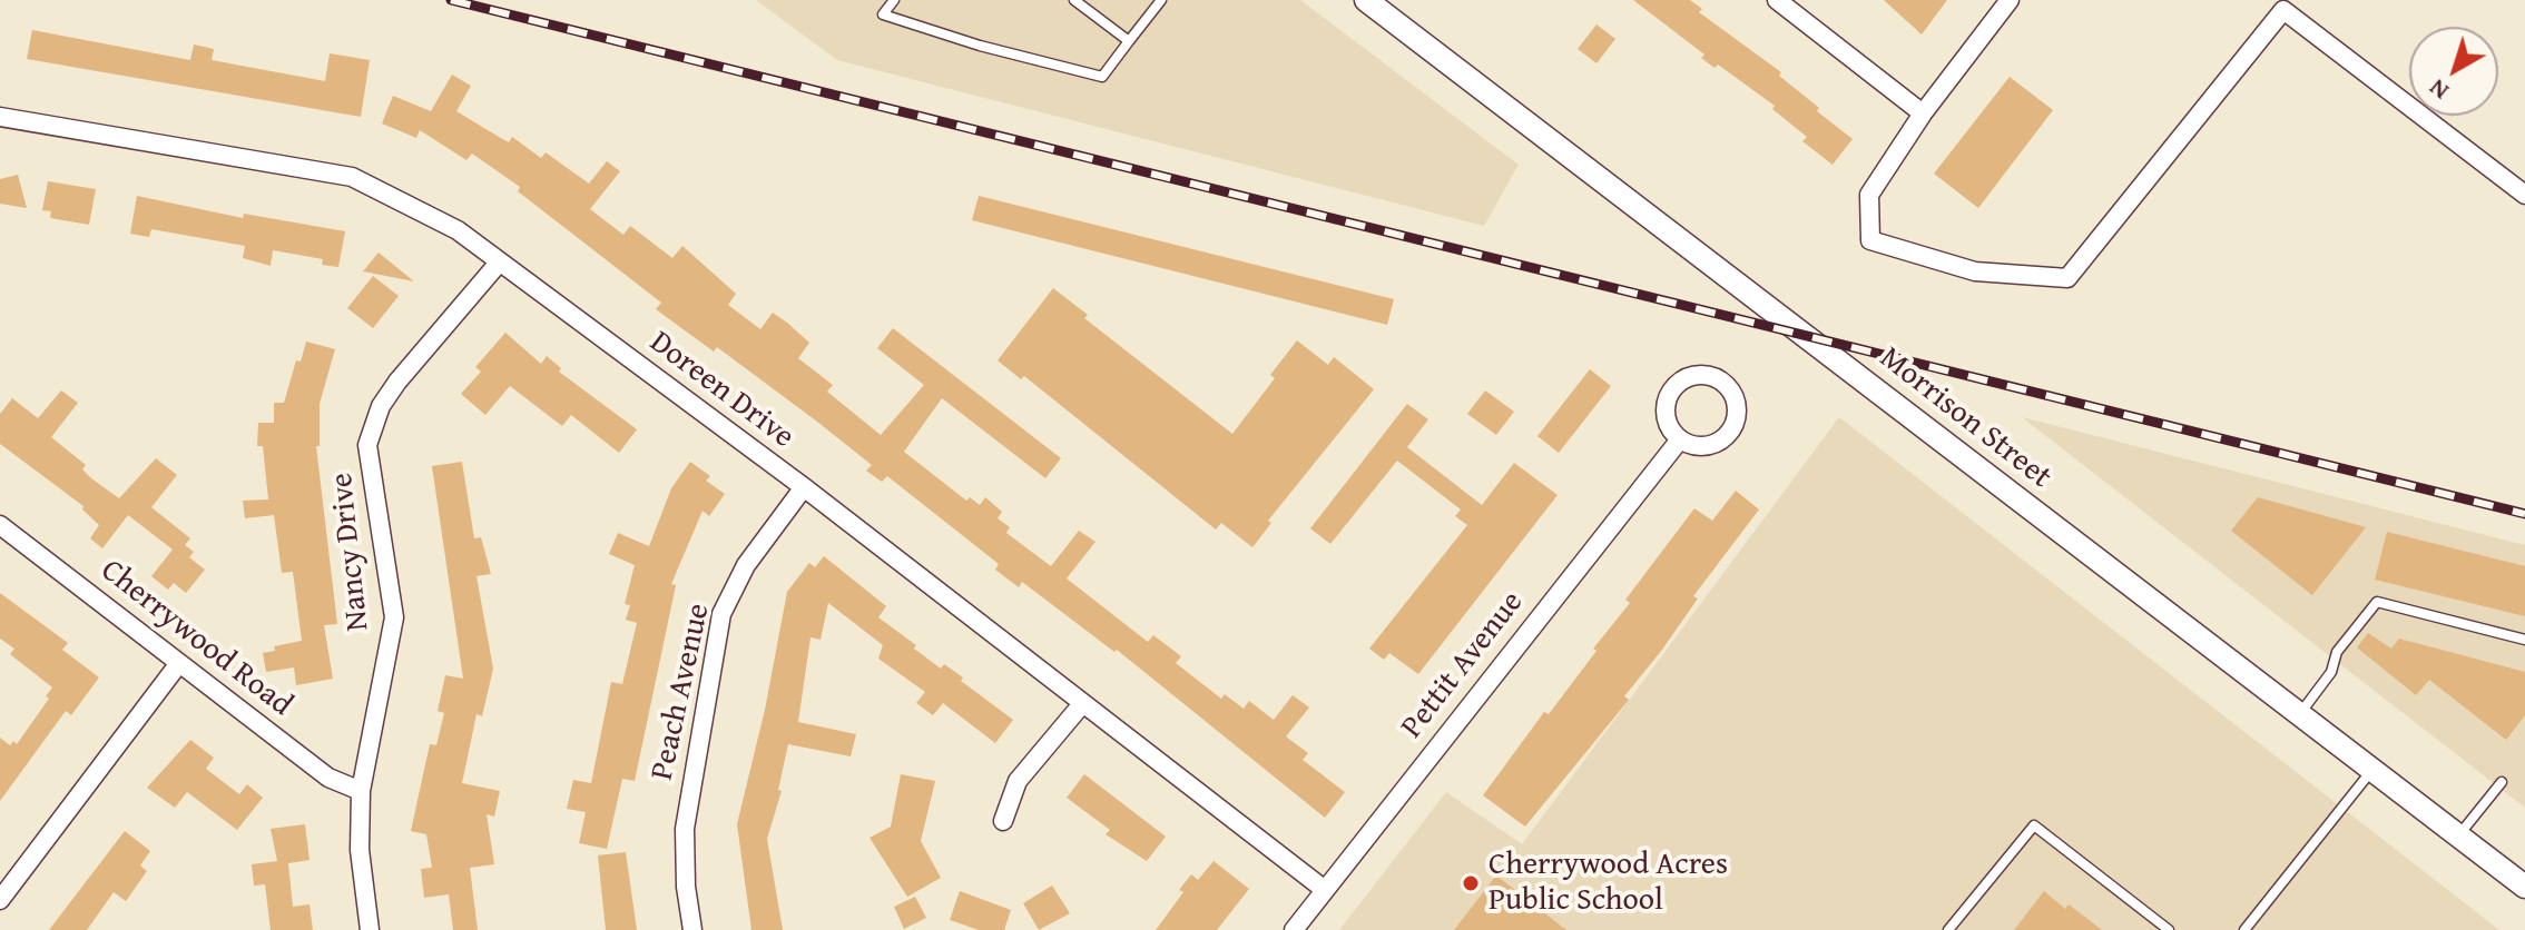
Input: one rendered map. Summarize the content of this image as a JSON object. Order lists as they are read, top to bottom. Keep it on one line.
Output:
{"streets":{"street":["Doreen Drive","Morrison Street","Nancy Drive","Cherrywood Road","Pettit Avenue","Peach Avenue"]},"crossings":[["Doreen Drive","Nancy Drive"],["Doreen Drive","Pettit Avenue"],["Doreen Drive","Peach Avenue"],["Nancy Drive","Cherrywood Road"]],"places":["Cherrywood Acres Public School"],"north":"bottom left"}
